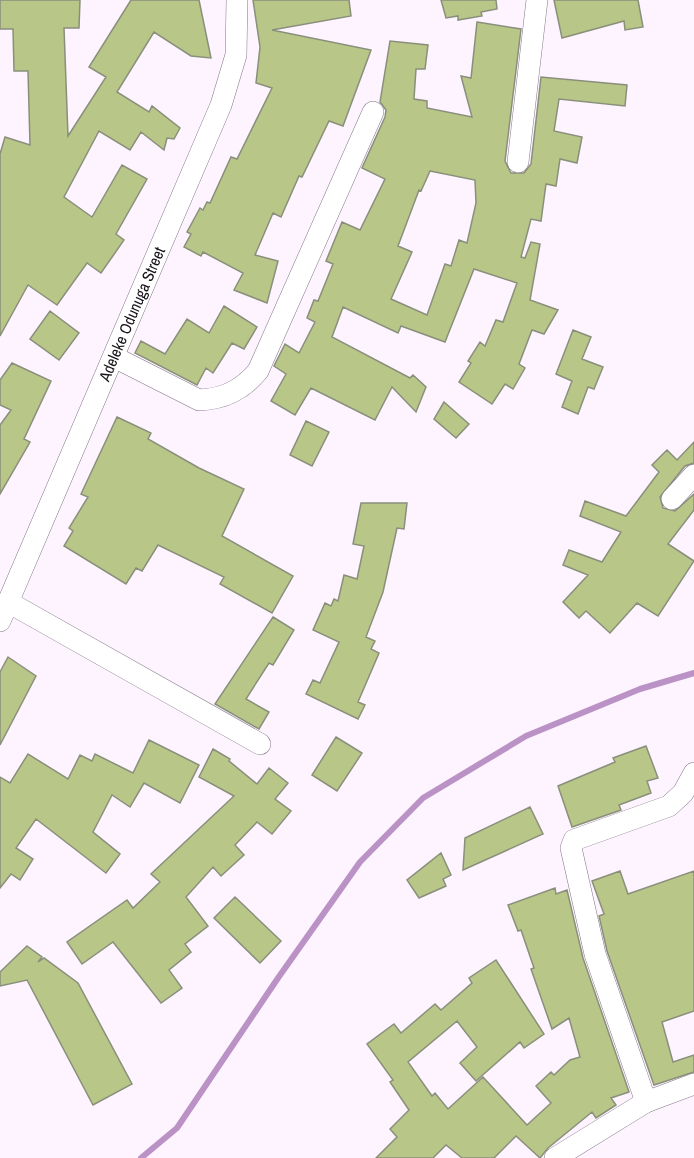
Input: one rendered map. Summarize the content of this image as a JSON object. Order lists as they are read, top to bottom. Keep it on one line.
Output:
{"streets":{"street":["Adeleke Odunuga Street"]}}
